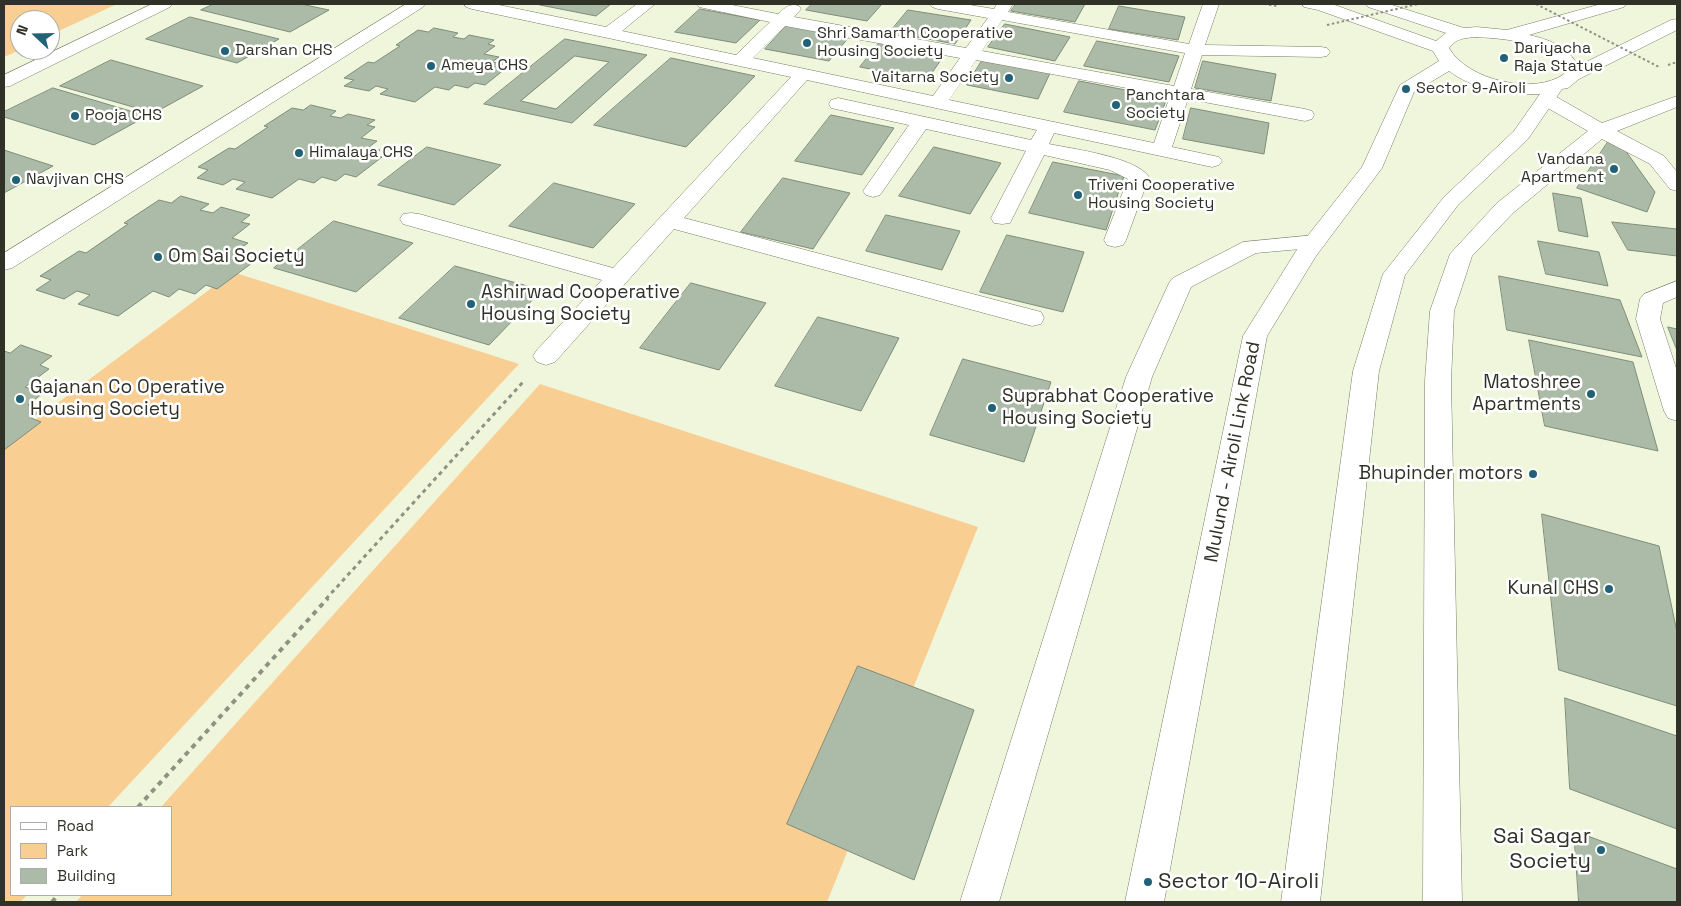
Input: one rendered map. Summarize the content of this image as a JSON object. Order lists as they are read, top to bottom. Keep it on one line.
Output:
{"streets":{"street":["Mulund - Airoli Link Road"]},"places":["Shri Samarth Cooperative Housing Society","Darshan CHS","Dariyacha Raja Statue","Ameya CHS","Vaitarna Society","Sector 9-Airoli","Panchtara Society","Pooja CHS","Himalaya CHS","Vandana Apartment","Navjivan CHS","Triveni Cooperative Housing Society","Om Sai Society","Ashirwad Cooperative Housing Society","Matoshree Apartments","Gajanan Co Operative Housing Society","Suprabhat Cooperative Housing Society","Bhupinder motors","Kunal CHS","Sai Sagar Society","Sector 10-Airoli"],"legend":["Road","Park","Building"],"north":"left"}
